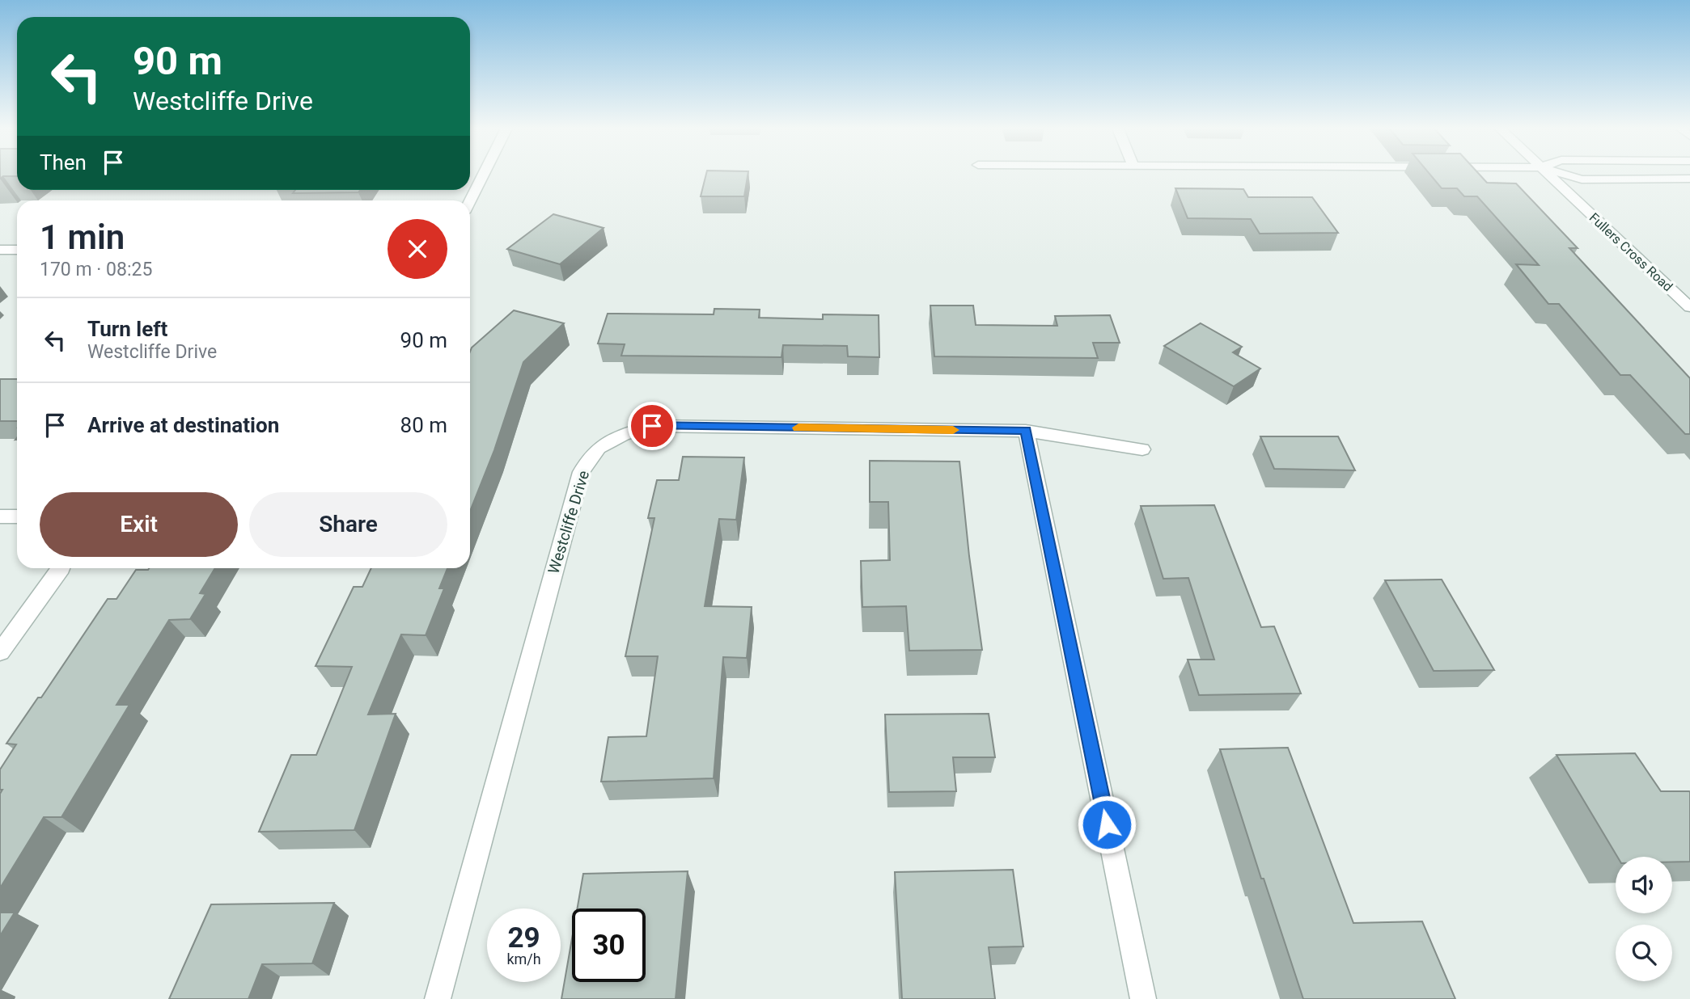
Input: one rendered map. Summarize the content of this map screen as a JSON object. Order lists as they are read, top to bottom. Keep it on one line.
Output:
{"streets":{"street":["Fullers Cross Road","Westcliffe Drive"]},"page":{"turn":["90 m","Westcliffe Drive"],"then":"Then","heading":["1 min","170 m · 08:25"],"list":[{"name":"Turn left","note":"Westcliffe Drive","value":"90 m"},{"name":"Arrive at destination","value":"80 m"}],"buttons":["Exit","Share"],"speed":"29 km/h","limit":"30"}}
